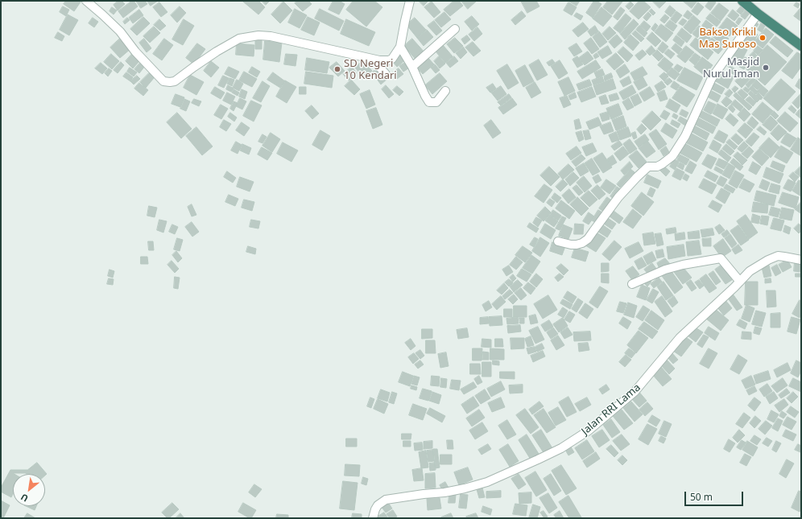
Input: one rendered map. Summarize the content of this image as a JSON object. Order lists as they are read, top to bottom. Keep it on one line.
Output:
{"streets":{"street":["Jalan RRI Lama"]},"places":["Bakso Krikil Mas Suroso","Masjid Nurul Iman","SD Negeri 10 Kendari"],"scale_bar":"50 m","north":"bottom left"}
